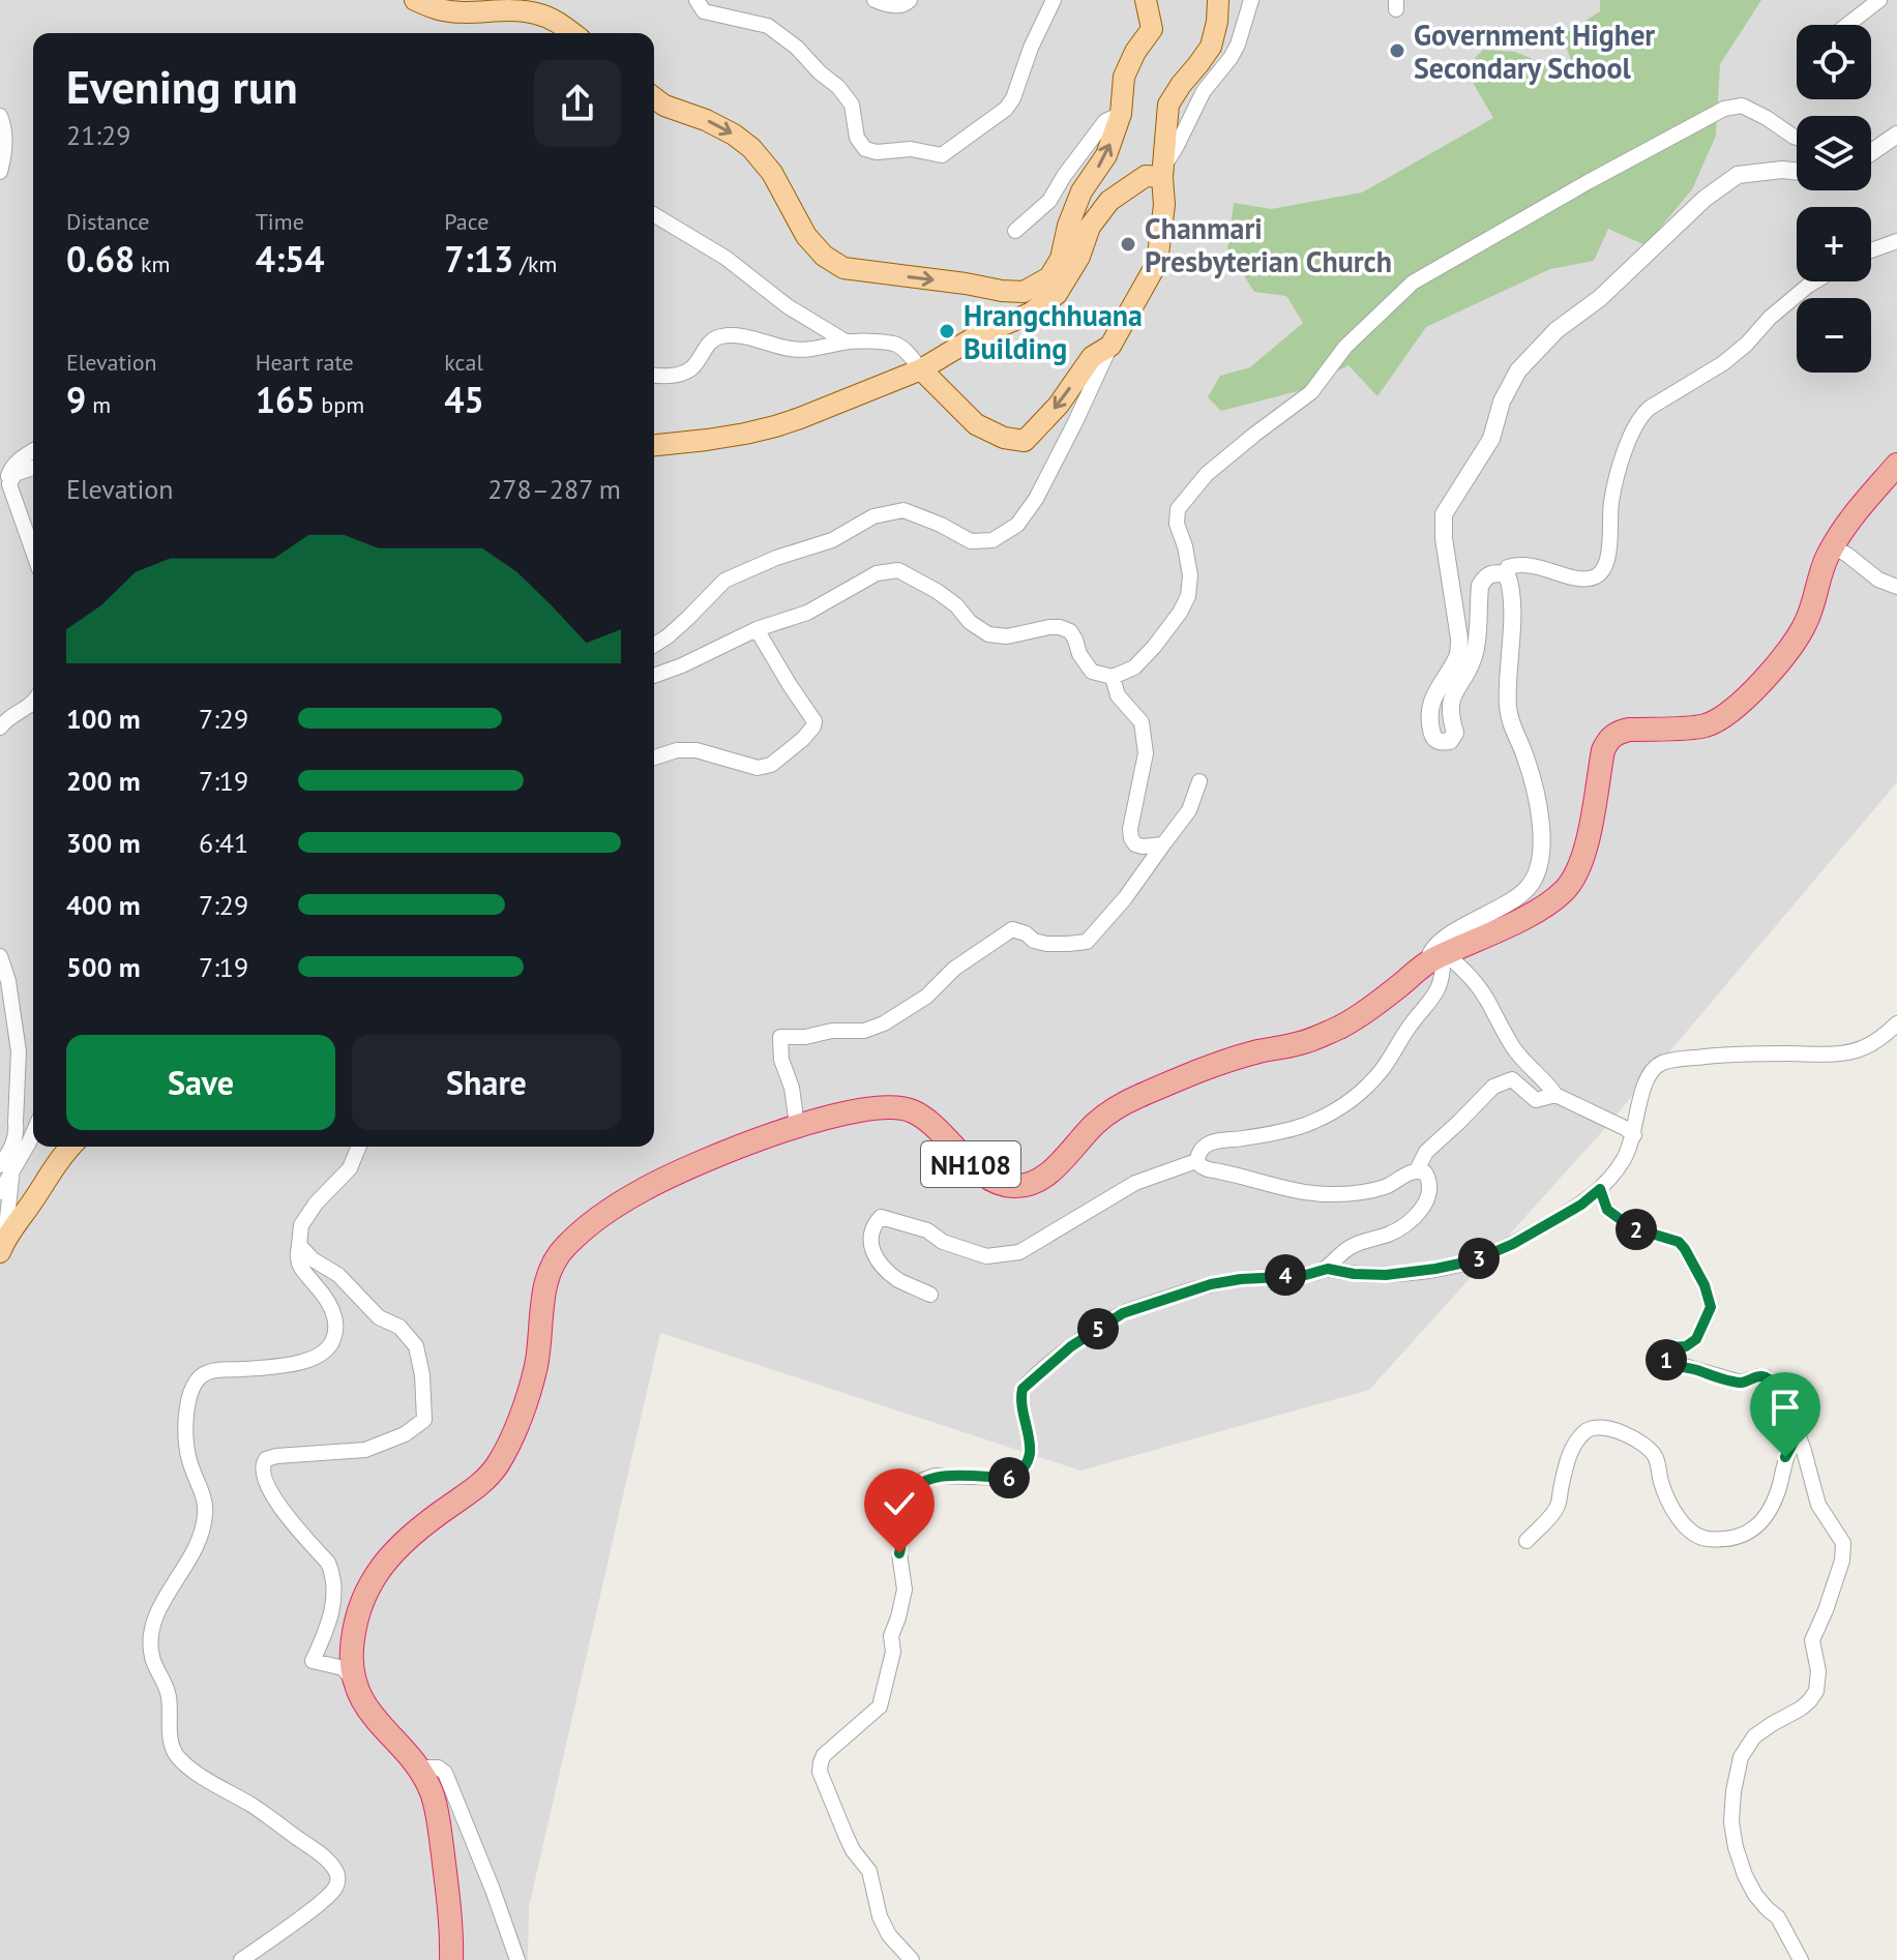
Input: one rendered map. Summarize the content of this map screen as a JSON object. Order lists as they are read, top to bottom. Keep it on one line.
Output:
{"streets":{"highway":["NH108"]},"places":["Government Higher Secondary School","Chanmari Presbyterian Church","Hrangchhuana Building"],"page":{"map_buttons":["+","−"],"heading":["Evening run","21:29"],"stats":[["Distance","0.68 km"],["Time","4:54"],["Pace","7:13 /km"],["Elevation","9 m"],["Heart rate","165 bpm"],["kcal","45"]],"chart":["Elevation","278–287 m"],"list":[{"name":"100 m","note":"7:29"},{"name":"200 m","note":"7:19"},{"name":"300 m","note":"6:41"},{"name":"400 m","note":"7:29"},{"name":"500 m","note":"7:19"}],"buttons":["Save","Share"],"pins":["2","3","4","5","1","6"]}}
